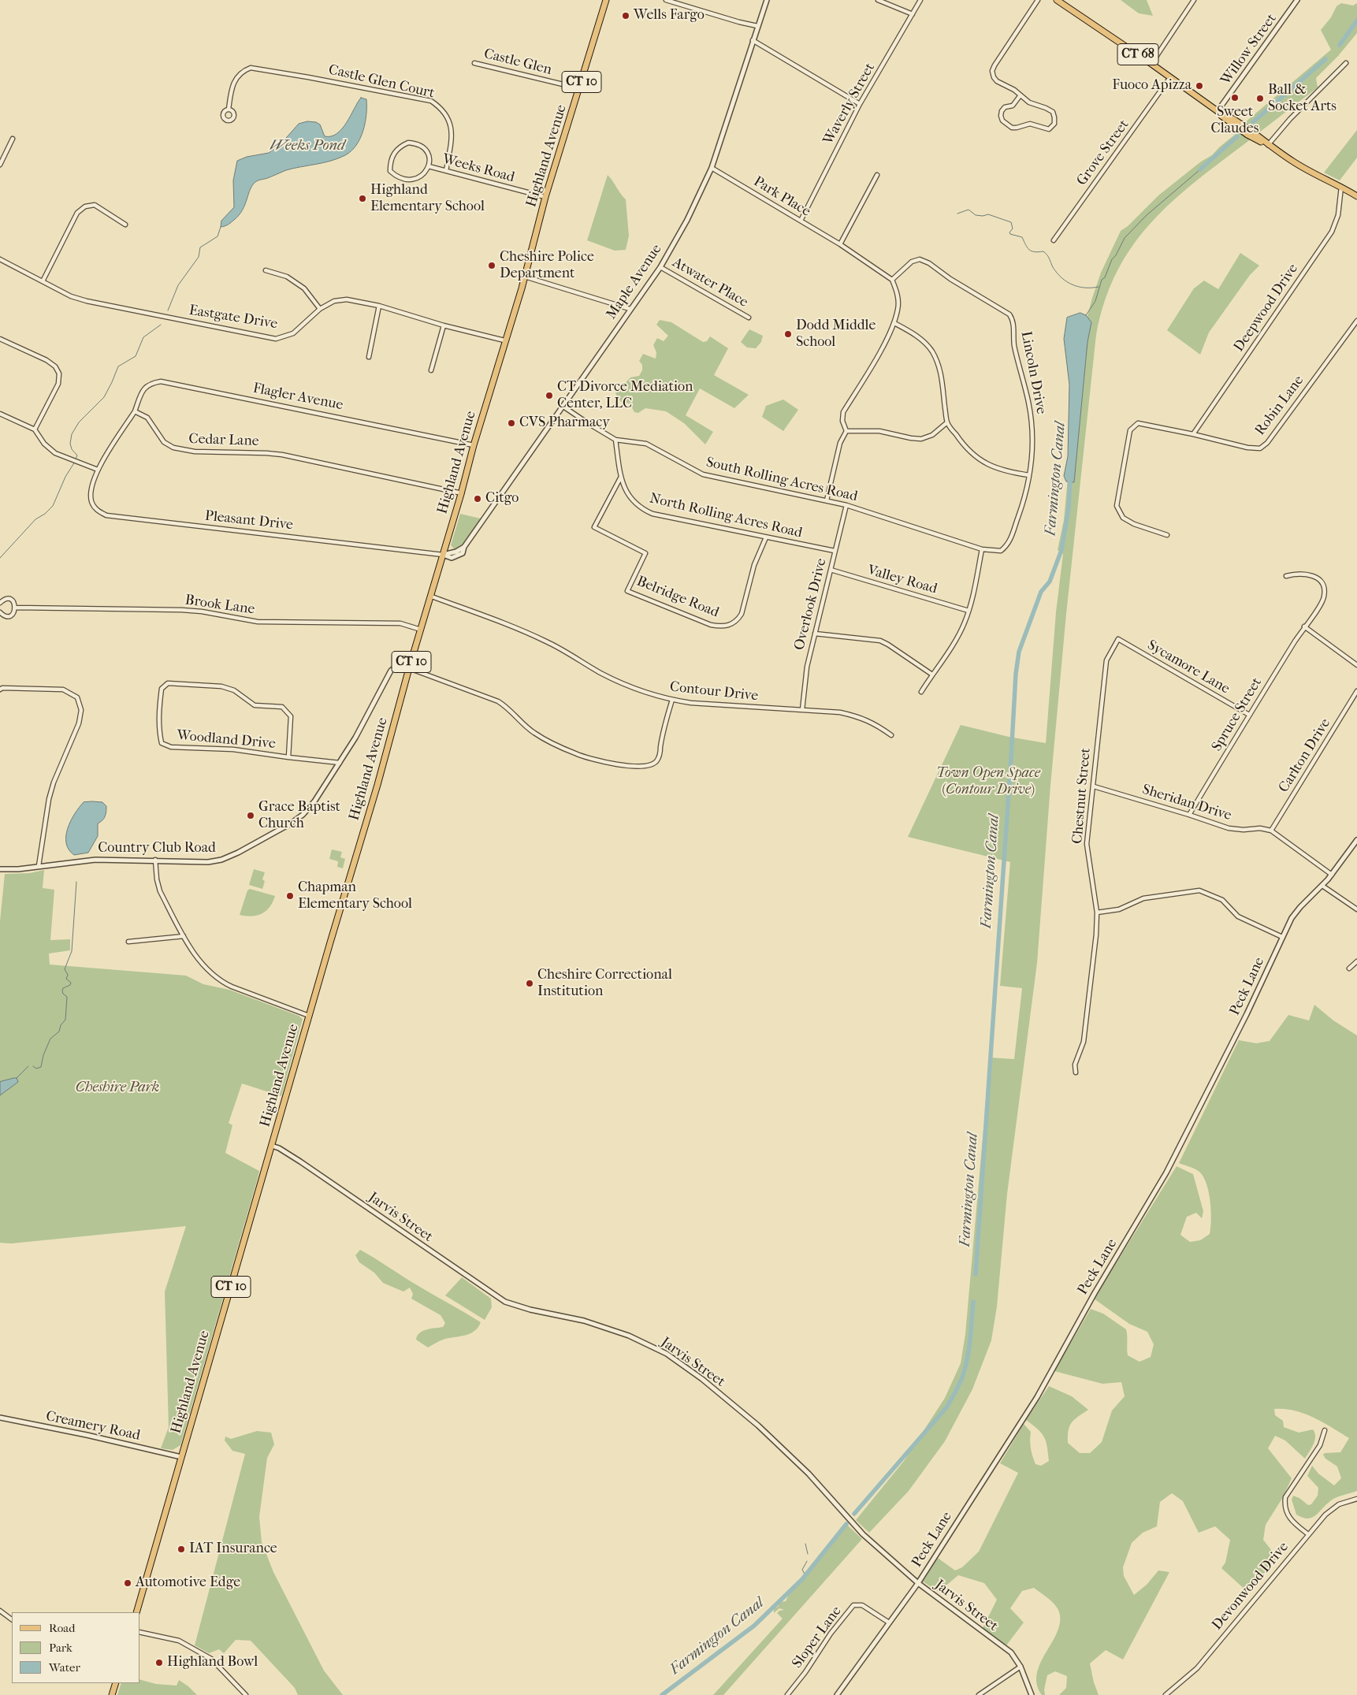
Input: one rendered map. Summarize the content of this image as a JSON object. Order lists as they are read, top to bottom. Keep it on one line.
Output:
{"streets":{"main road":["CT 68","CT 10","Highland Avenue"],"street":["Willow Street","Castle Glen","Castle Glen Court","Waverly Street","Grove Street","Weeks Road","Park Place","Maple Avenue","Atwater Place","Deepwood Drive","Eastgate Drive","Lincoln Drive","Flagler Avenue","Robin Lane","Cedar Lane","South Rolling Acres Road","North Rolling Acres Road","Pleasant Drive","Valley Road","Belridge Road","Overlook Drive","Brook Lane","Sycamore Lane","Contour Drive","Spruce Street","Woodland Drive","Carlton Drive","Chestnut Street","Sheridan Drive","Country Club Road","Peck Lane","Jarvis Street","Creamery Road","Devonwood Drive","Sloper Lane"]},"crossings":[["Willow Street","CT 68"],["CT 68","Grove Street"],["CT 68","Deepwood Drive"],["Castle Glen","Highland Avenue"],["Castle Glen Court","Weeks Road"],["Waverly Street","Park Place"],["Highland Avenue","Weeks Road"],["Highland Avenue","Maple Avenue"],["Highland Avenue","Eastgate Drive"],["Highland Avenue","Flagler Avenue"],["Highland Avenue","Cedar Lane"],["Highland Avenue","Pleasant Drive"],["Highland Avenue","Brook Lane"],["Highland Avenue","Contour Drive"],["Highland Avenue","Country Club Road"],["Highland Avenue","Jarvis Street"],["Highland Avenue","Creamery Road"],["Park Place","Maple Avenue"],["Park Place","Lincoln Drive"],["Maple Avenue","Atwater Place"],["Maple Avenue","South Rolling Acres Road"],["Maple Avenue","Pleasant Drive"],["Deepwood Drive","Robin Lane"],["Lincoln Drive","South Rolling Acres Road"],["Flagler Avenue","Cedar Lane"],["South Rolling Acres Road","North Rolling Acres Road"],["South Rolling Acres Road","Overlook Drive"],["North Rolling Acres Road","Belridge Road"],["North Rolling Acres Road","Overlook Drive"],["Valley Road","Overlook Drive"],["Overlook Drive","Contour Drive"],["Sycamore Lane","Spruce Street"],["Sycamore Lane","Chestnut Street"],["Spruce Street","Sheridan Drive"],["Woodland Drive","Country Club Road"],["Carlton Drive","Sheridan Drive"],["Chestnut Street","Sheridan Drive"],["Peck Lane","Jarvis Street"],["Peck Lane","Sloper Lane"]],"water":["Weeks Pond","Farmington Canal"],"parks":["Town Open Space (Contour Drive)","Cheshire Park"],"places":["Wells Fargo","Fuoco Apizza","Sweet Claudes","Ball & Socket Arts","Highland Elementary School","Cheshire Police Department","Dodd Middle School","CT Divorce Mediation Center, LLC","CVS Pharmacy","Citgo","Grace Baptist Church","Chapman Elementary School","Cheshire Correctional Institution","IAT Insurance","Automotive Edge","Highland Bowl"],"legend":["Road","Park","Water"]}
